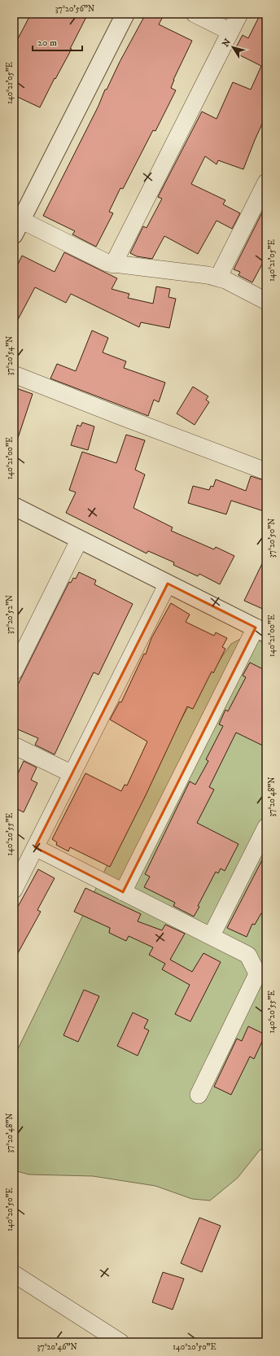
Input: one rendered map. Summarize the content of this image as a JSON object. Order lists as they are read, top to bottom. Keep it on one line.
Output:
{"scale_bar":"20 m","north":"top left","coordinates":["37°20'56\"N","140°21'05\"E","37°20'54\"N","140°21'00\"E","37°20'50\"N","37°20'52\"N","37°20'48\"N","140°20'55\"E","140°20'50\"E","37°20'46\"N"]}
